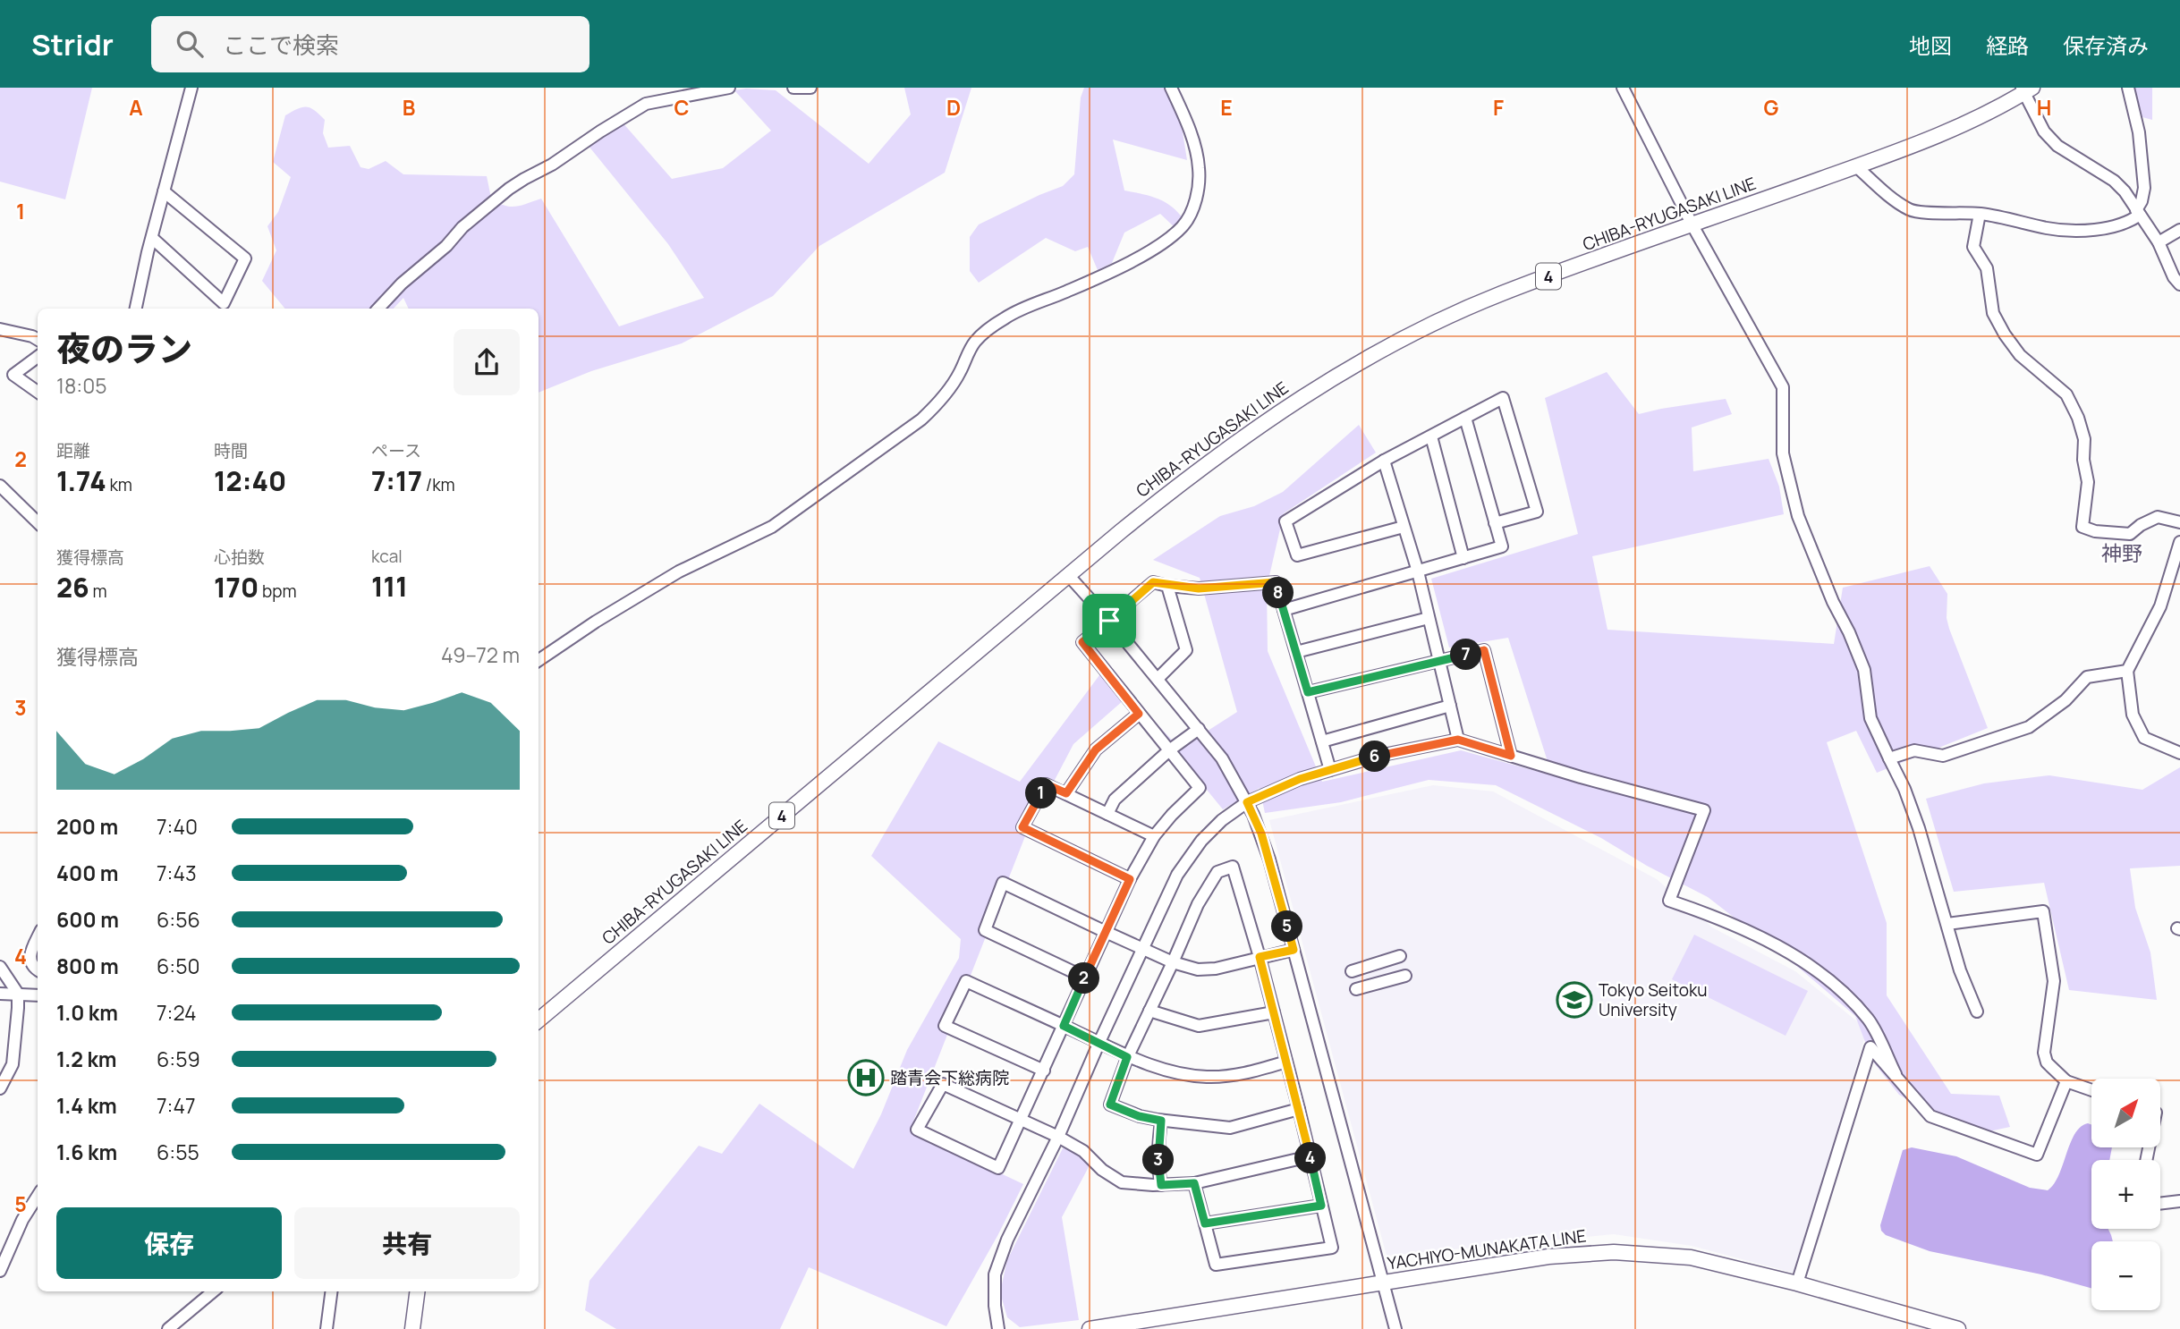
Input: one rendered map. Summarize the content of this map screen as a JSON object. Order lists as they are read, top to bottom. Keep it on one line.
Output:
{"streets":{"main road":["CHIBA-RYUGASAKI LINE","4","YACHIYO-MUNAKATA LINE"]},"districts":["神野"],"places":{"school or university":["Tokyo Seitoku University"],"hospital":["踏青会下総病院"]},"north":"top right","page":{"header":"Stridr","search":"ここで検索","nav":["地図","経路","保存済み"],"heading":["夜のラン","18:05"],"stats":[["距離","1.74 km"],["時間","12:40"],["ペース","7:17 /km"],["獲得標高","26 m"],["心拍数","170 bpm"],["kcal","111"]],"pins":["8","7","6","1","5","2","4","3"],"chart":["獲得標高","49–72 m"],"list":[{"name":"200 m","note":"7:40"},{"name":"400 m","note":"7:43"},{"name":"600 m","note":"6:56"},{"name":"800 m","note":"6:50"},{"name":"1.0 km","note":"7:24"},{"name":"1.2 km","note":"6:59"},{"name":"1.4 km","note":"7:47"},{"name":"1.6 km","note":"6:55"}],"map_buttons":["+","−"],"buttons":["保存","共有"]},"grid":{"columns":["A","B","C","D","E","F","G","H"],"rows":["1","2","3","4","5"]}}
